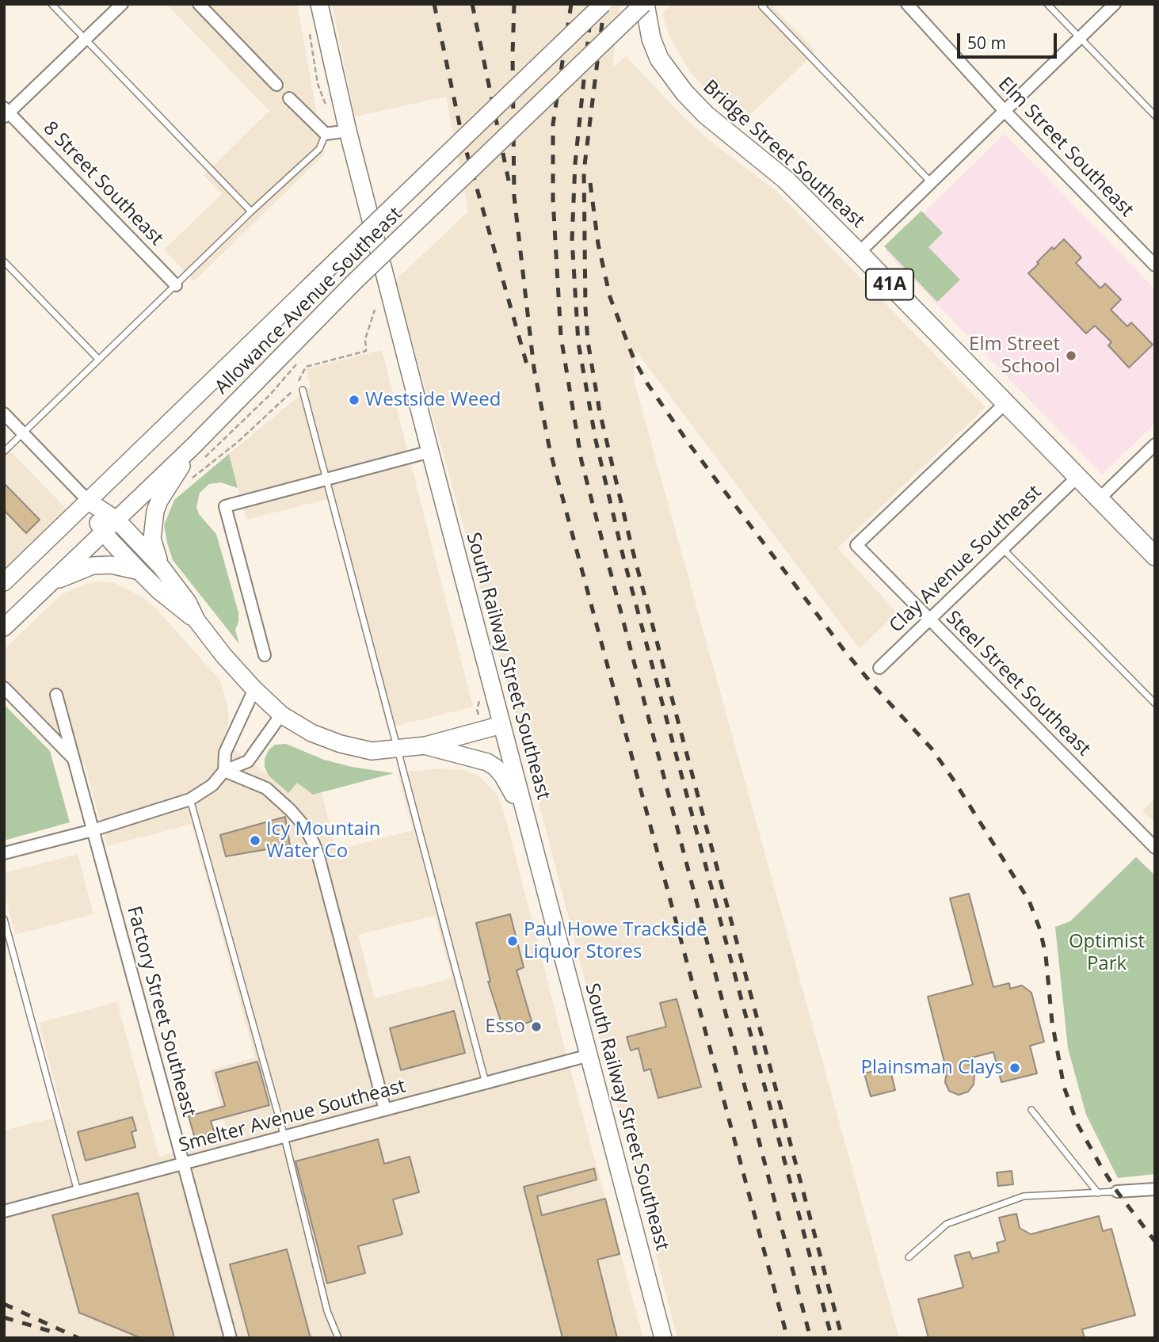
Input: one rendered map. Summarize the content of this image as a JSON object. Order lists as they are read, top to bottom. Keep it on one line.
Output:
{"streets":{"main road":["Bridge Street Southeast","41A"],"street":["Elm Street Southeast","8 Street Southeast","Allowance Avenue Southeast","Clay Avenue Southeast","South Railway Street Southeast","Steel Street Southeast","Factory Street Southeast","Smelter Avenue Southeast"]},"crossings":[["Bridge Street Southeast","Allowance Avenue Southeast"],["Bridge Street Southeast","Clay Avenue Southeast"],["Bridge Street Southeast","Steel Street Southeast"],["Clay Avenue Southeast","Steel Street Southeast"],["South Railway Street Southeast","Smelter Avenue Southeast"],["Factory Street Southeast","Smelter Avenue Southeast"]],"parks":["Optimist Park"],"places":["Elm Street School","Westside Weed","Icy Mountain Water Co","Paul Howe Trackside Liquor Stores","Esso","Plainsman Clays"],"scale_bar":"50 m"}
